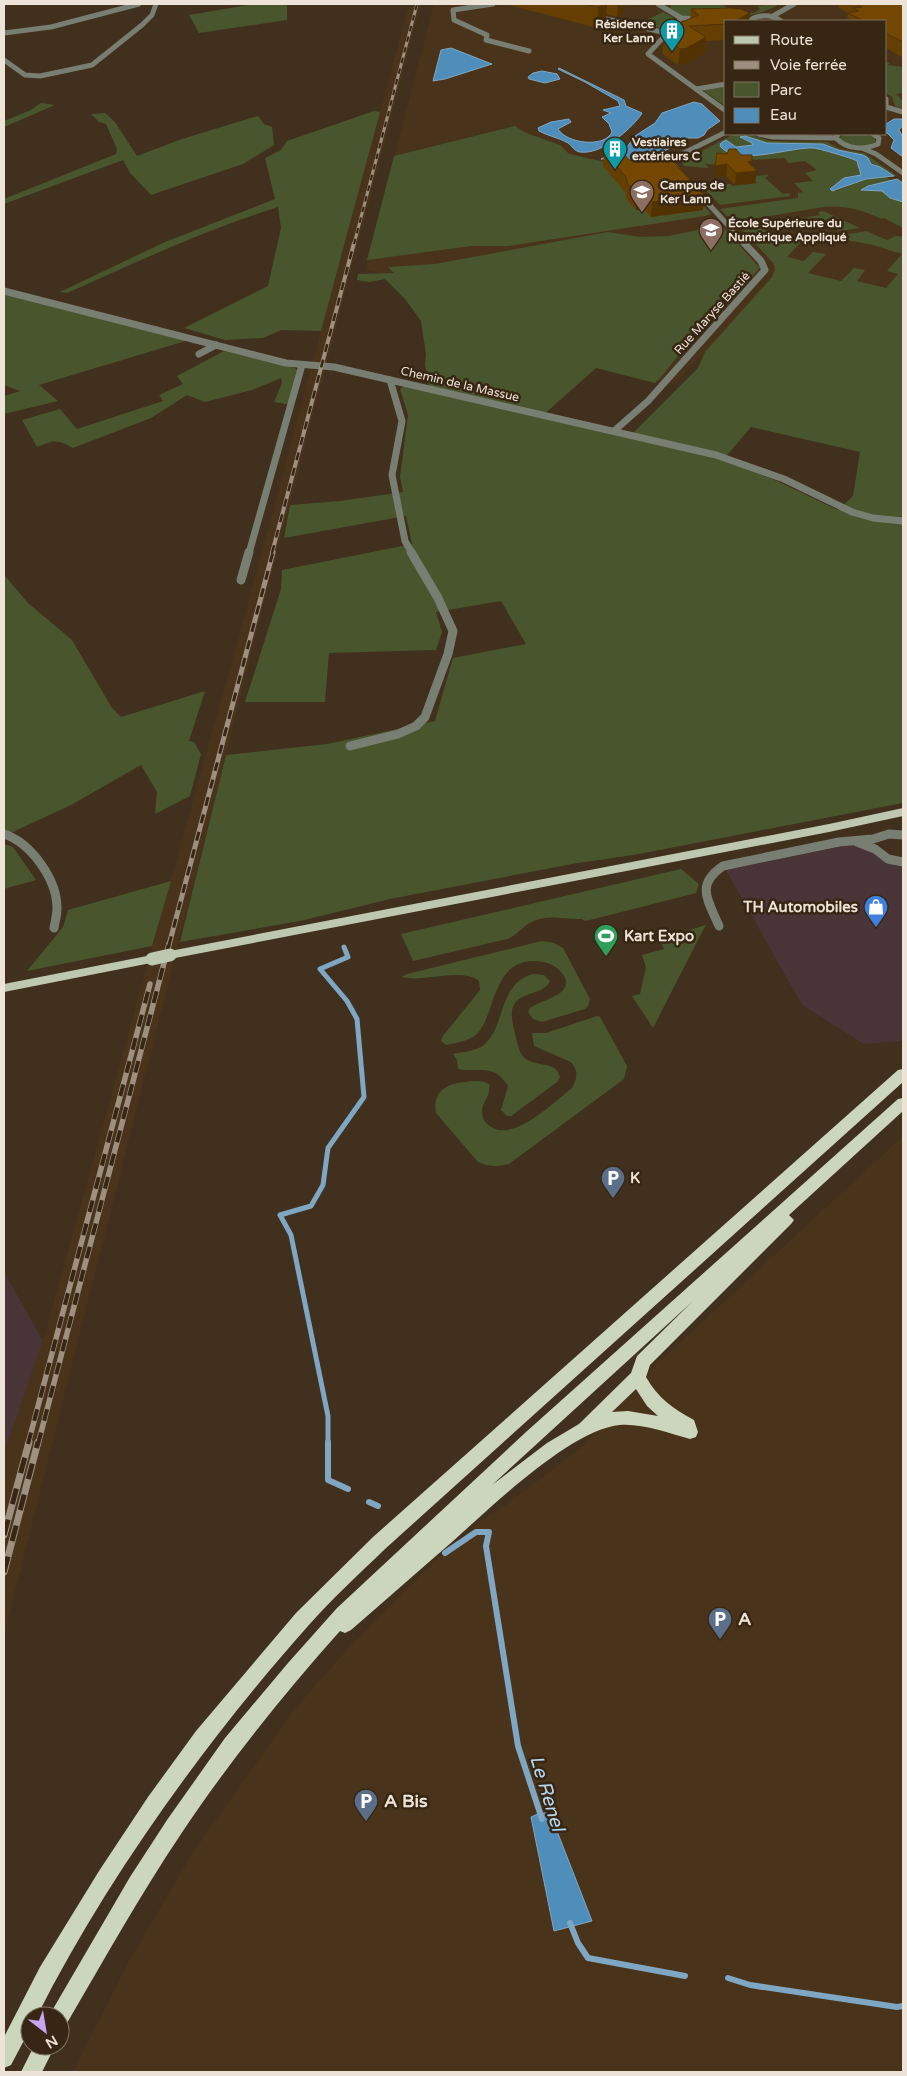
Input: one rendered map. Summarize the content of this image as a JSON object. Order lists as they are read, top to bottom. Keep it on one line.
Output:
{"streets":{"street":["Rue Maryse Bastié","Chemin de la Massue"]},"crossings":[["Rue Maryse Bastié","Chemin de la Massue"]],"water":["Le Renel"],"places":{"building":["Résidence Ker Lann","Vestiaires extérieurs C"],"school or university":["Campus de Ker Lann","École Supérieure du Numérique Appliqué"],"shop":["TH Automobiles"],"sports":["Kart Expo"],"parking":["K","A","A Bis"]},"legend":["Route","Voie ferrée","Parc","Eau"],"north":"bottom right"}
